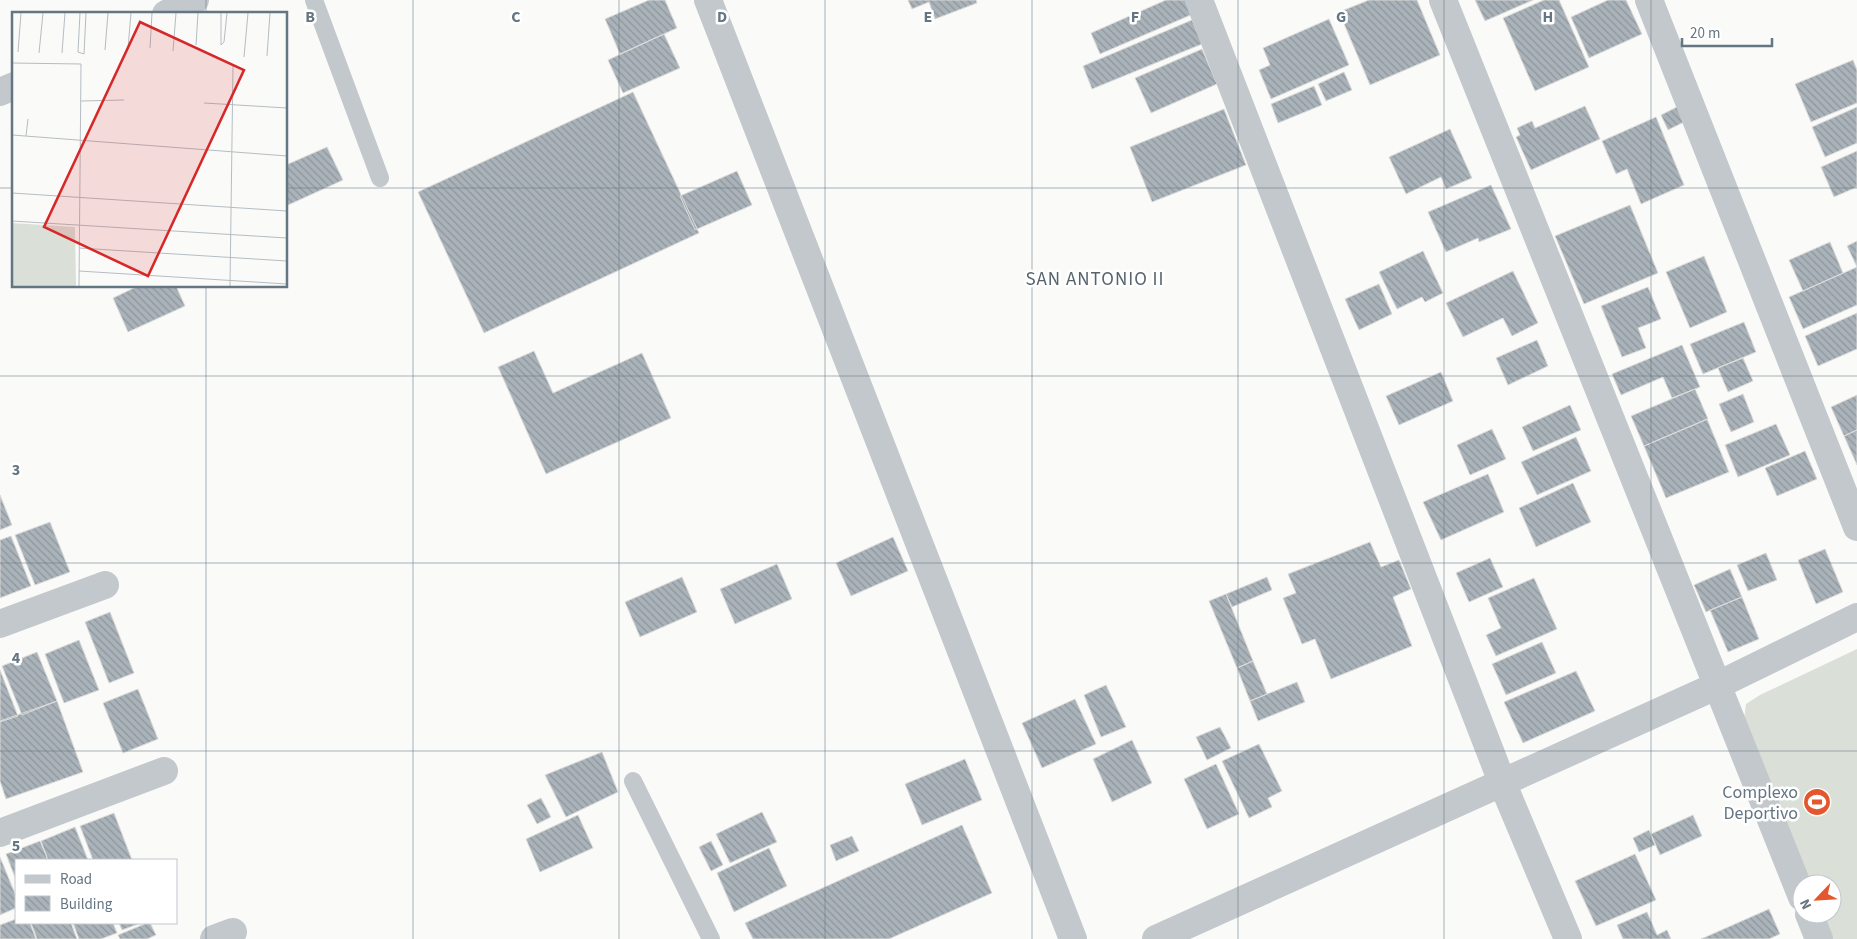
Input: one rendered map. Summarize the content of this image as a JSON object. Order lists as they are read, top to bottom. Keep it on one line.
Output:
{"districts":["SAN ANTONIO II"],"places":{"sports":["Complexo Deportivo"]},"legend":["Road","Building"],"scale_bar":"20 m","north":"bottom left","grid":{"columns":["B","C","D","E","F","G","H"],"rows":["3","4","5"]}}
